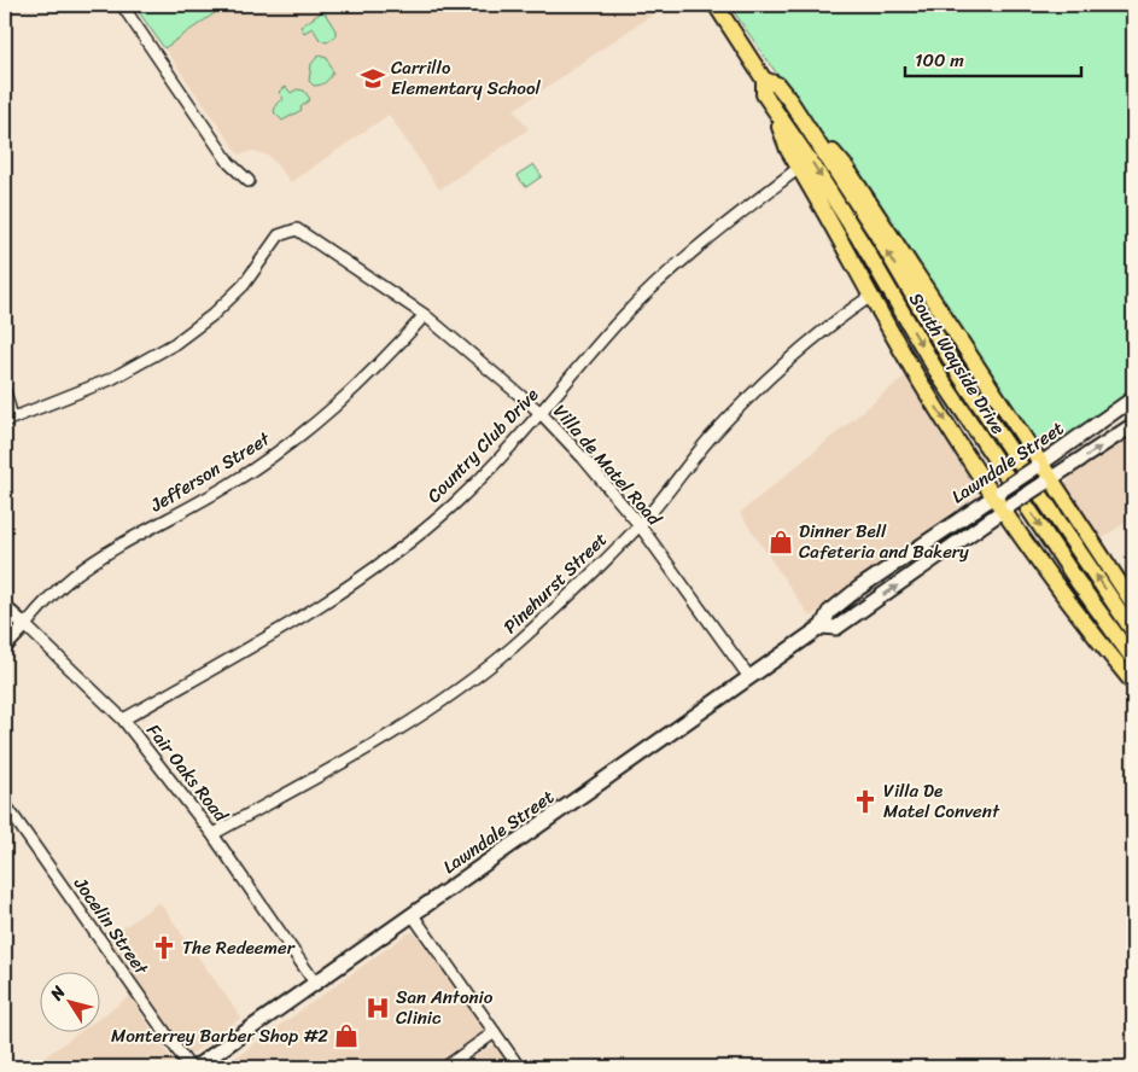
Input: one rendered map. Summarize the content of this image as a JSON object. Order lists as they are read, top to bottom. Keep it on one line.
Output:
{"streets":{"main road":["South Wayside Drive","Lawndale Street"],"street":["Country Club Drive","Villa de Matel Road","Jefferson Street","Pinehurst Street","Fair Oaks Road","Jocelin Street"]},"crossings":[["Country Club Drive","Villa de Matel Road"],["Country Club Drive","Fair Oaks Road"],["Lawndale Street","Villa de Matel Road"],["Lawndale Street","Fair Oaks Road"],["Villa de Matel Road","Jefferson Street"],["Villa de Matel Road","Pinehurst Street"],["Jefferson Street","Fair Oaks Road"],["Pinehurst Street","Fair Oaks Road"]],"places":{"school or university":["Carrillo Elementary School"],"shop":["Dinner Bell Cafeteria and Bakery","Monterrey Barber Shop #2"],"church":["Villa De Matel Convent","The Redeemer"],"hospital":["San Antonio Clinic"]},"scale_bar":"100 m","north":"top left"}
